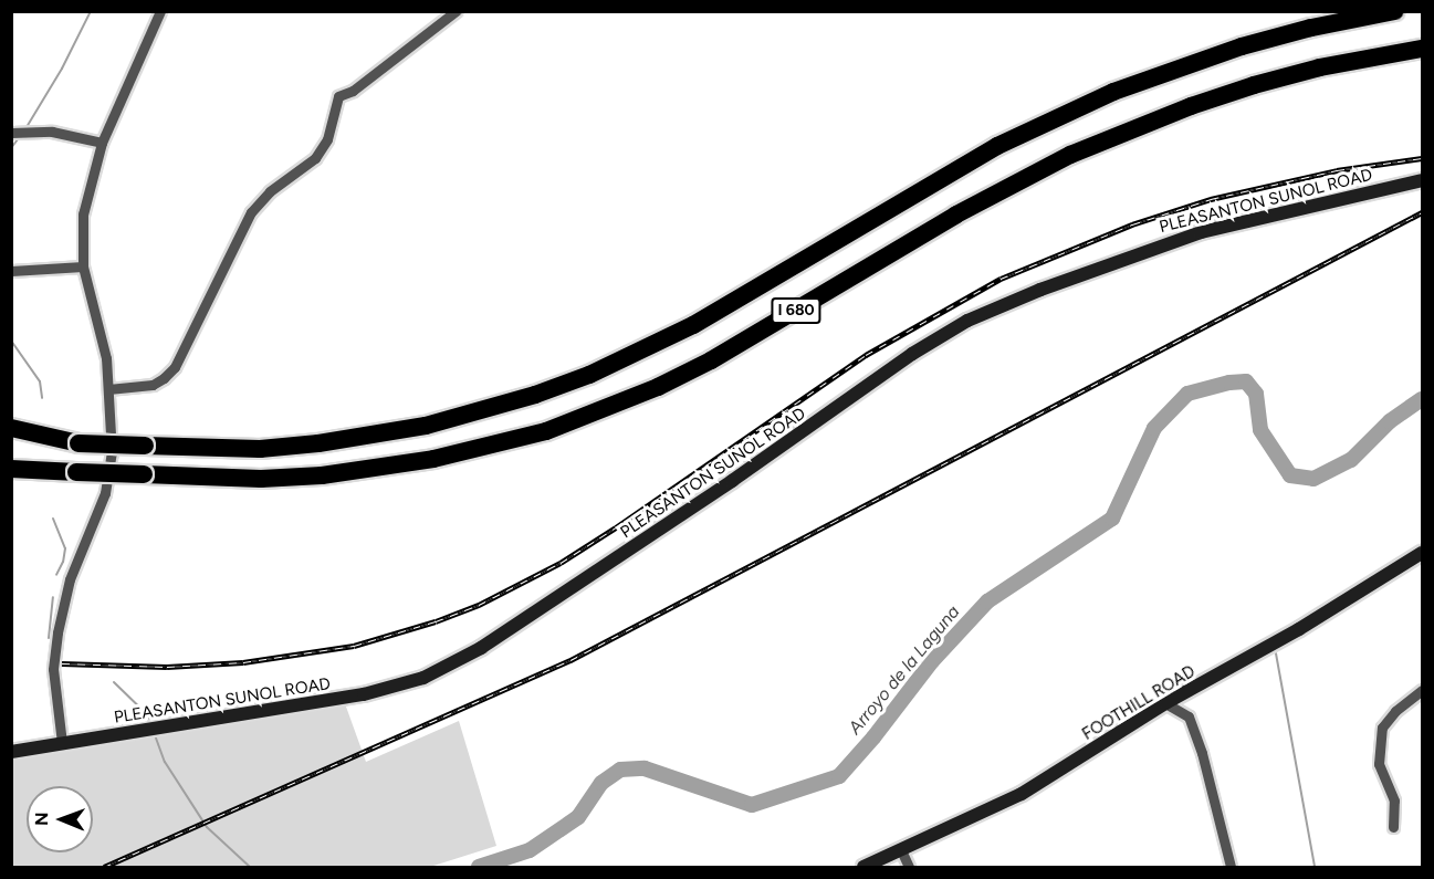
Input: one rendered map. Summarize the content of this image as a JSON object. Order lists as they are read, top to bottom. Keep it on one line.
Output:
{"streets":{"highway":["I 680"],"main road":["PLEASANTON SUNOL ROAD","FOOTHILL ROAD"]},"water":["Arroyo de la Laguna"],"north":"left"}
